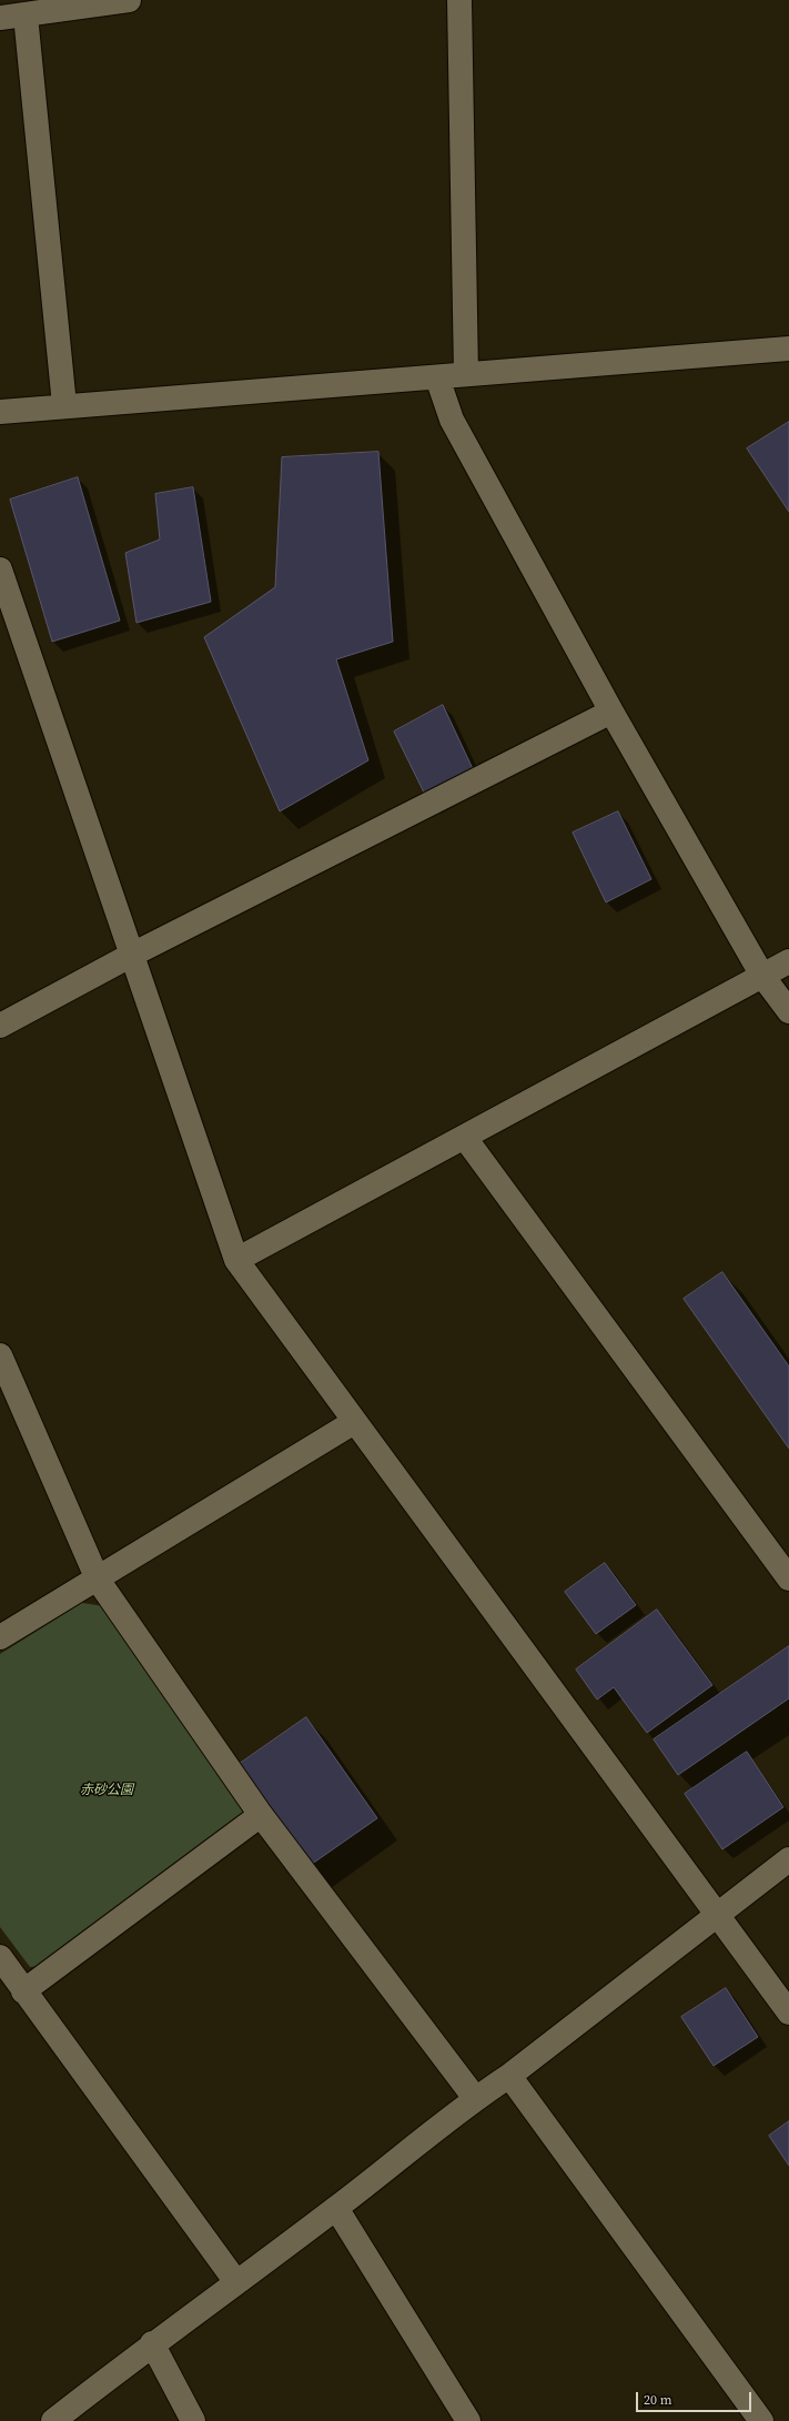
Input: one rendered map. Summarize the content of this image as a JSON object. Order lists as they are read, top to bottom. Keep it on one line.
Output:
{"parks":["赤砂公園"],"scale_bar":"20 m"}
